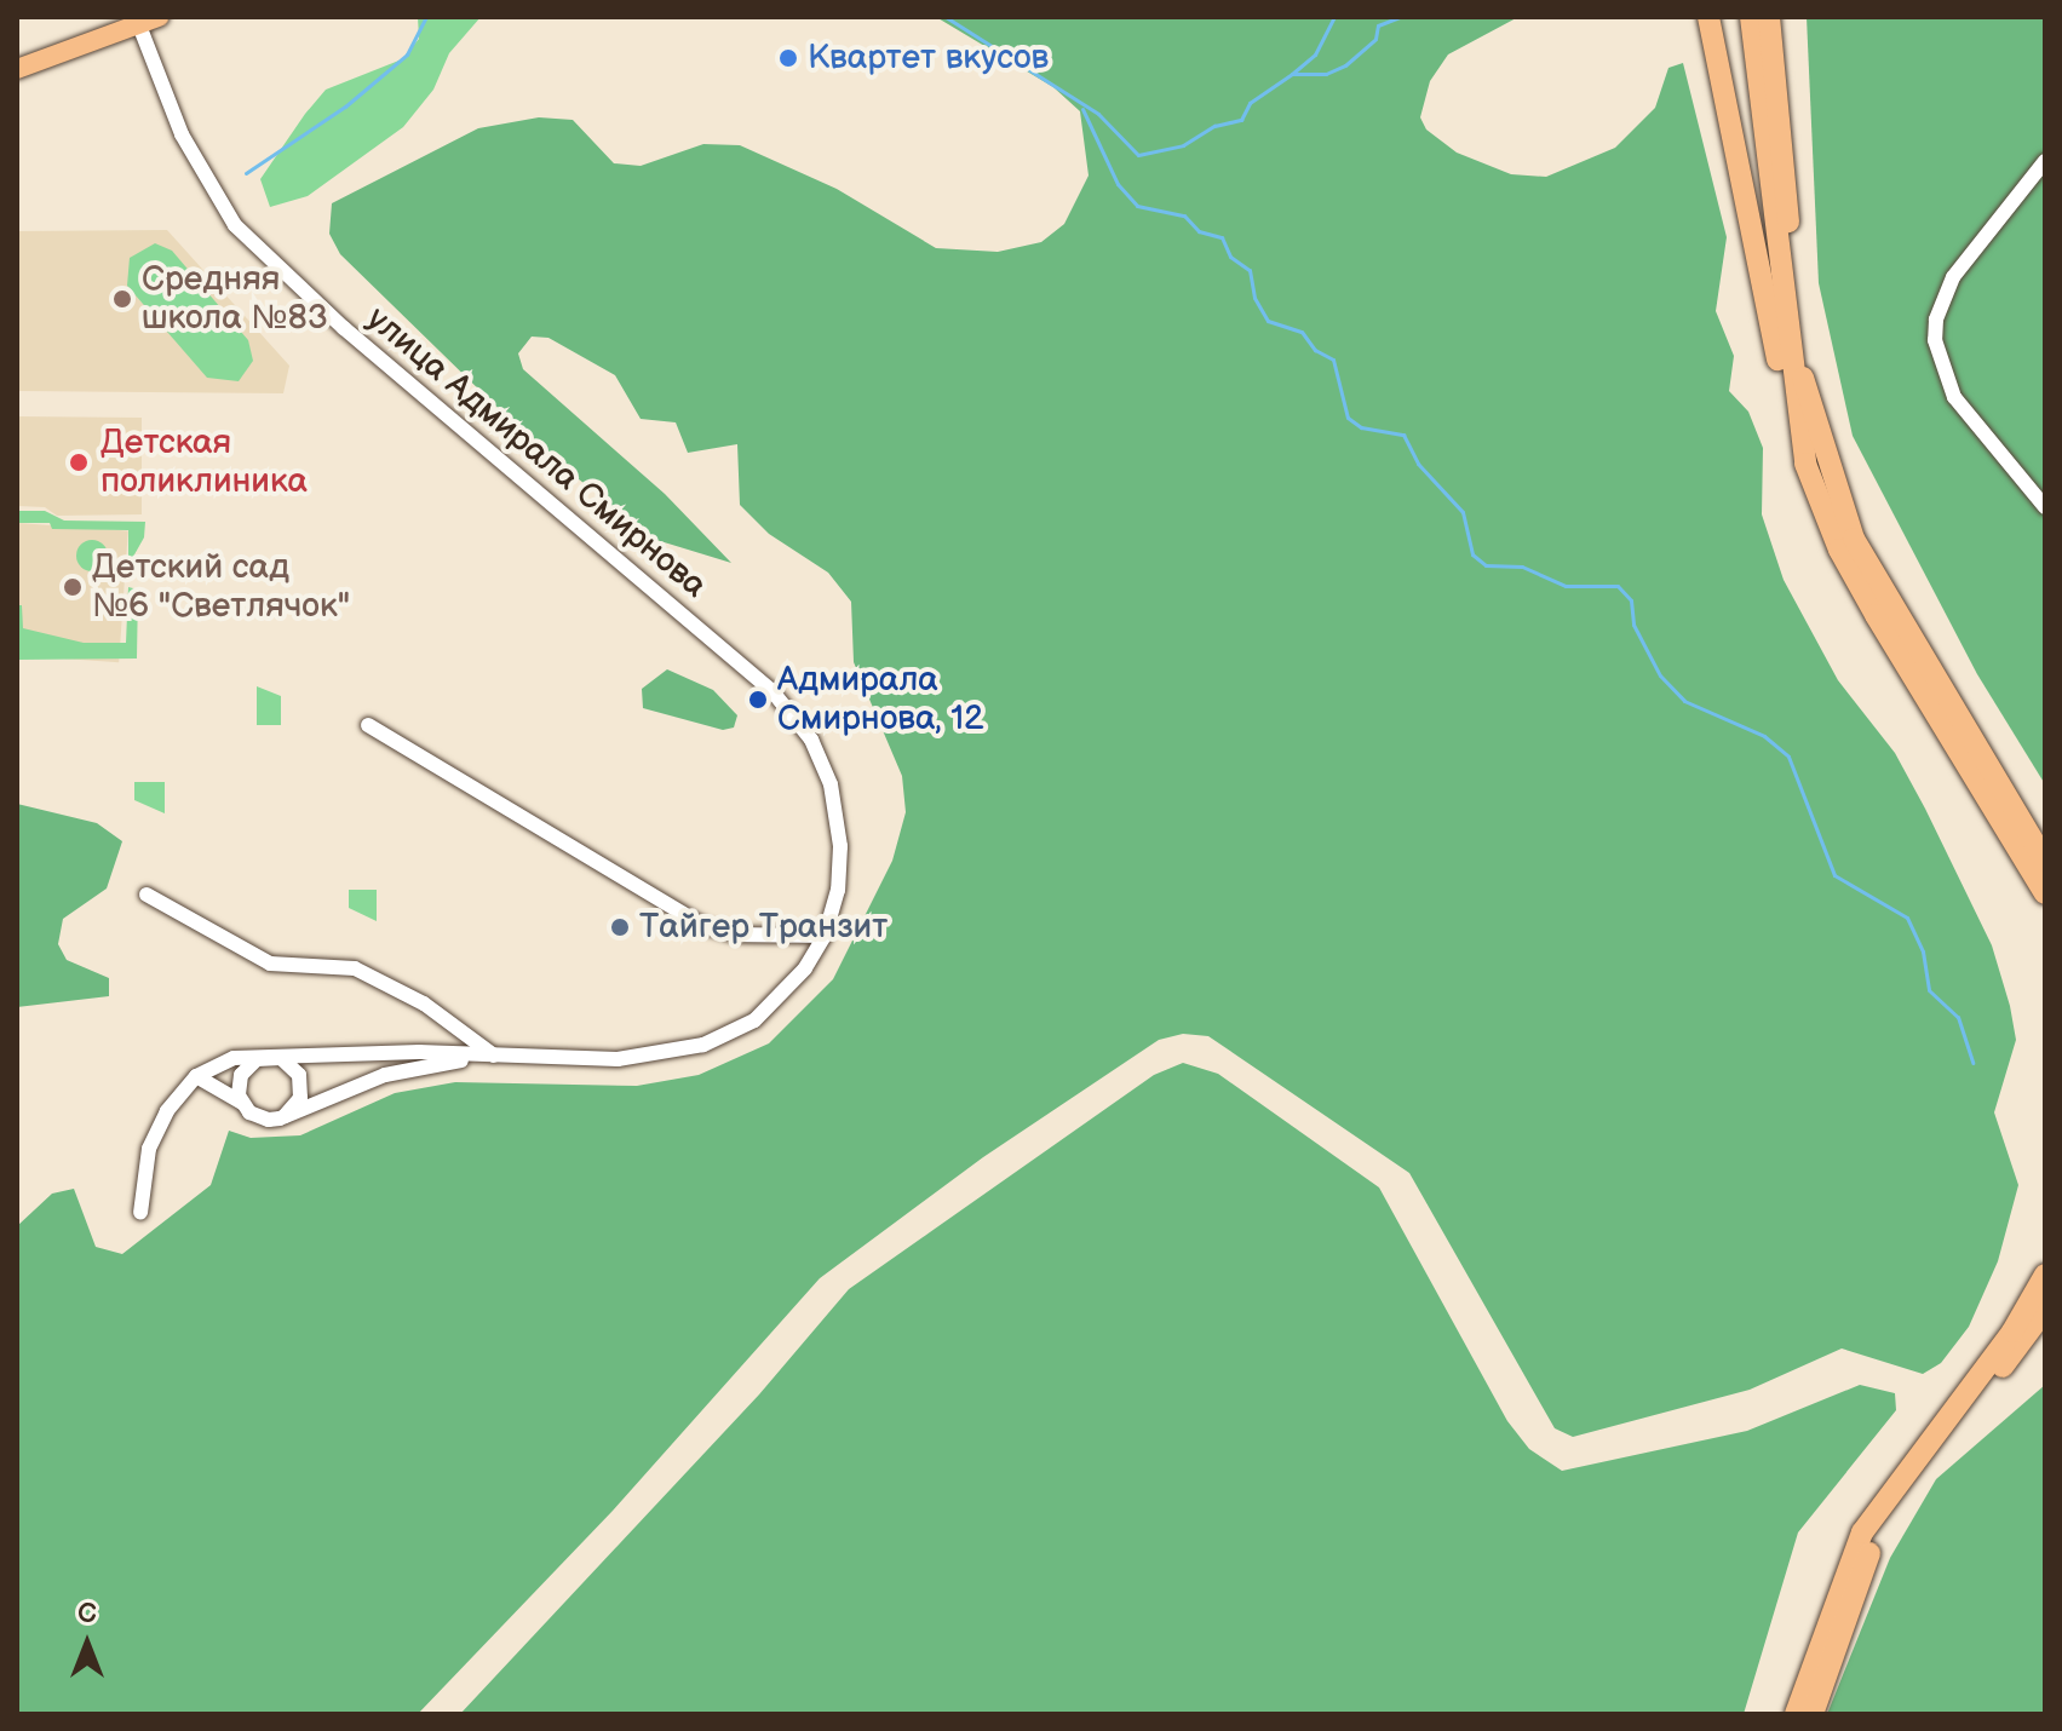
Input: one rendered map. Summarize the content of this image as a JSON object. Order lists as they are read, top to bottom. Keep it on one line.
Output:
{"streets":{"street":["улица Адмирала Смирнова"]},"places":["Квартет вкусов","Средняя школа №83","Детская поликлиника","Детский сад №6 \"Светлячок\"","Адмирала Смирнова, 12","Тайгер Транзит"],"north":"top"}
